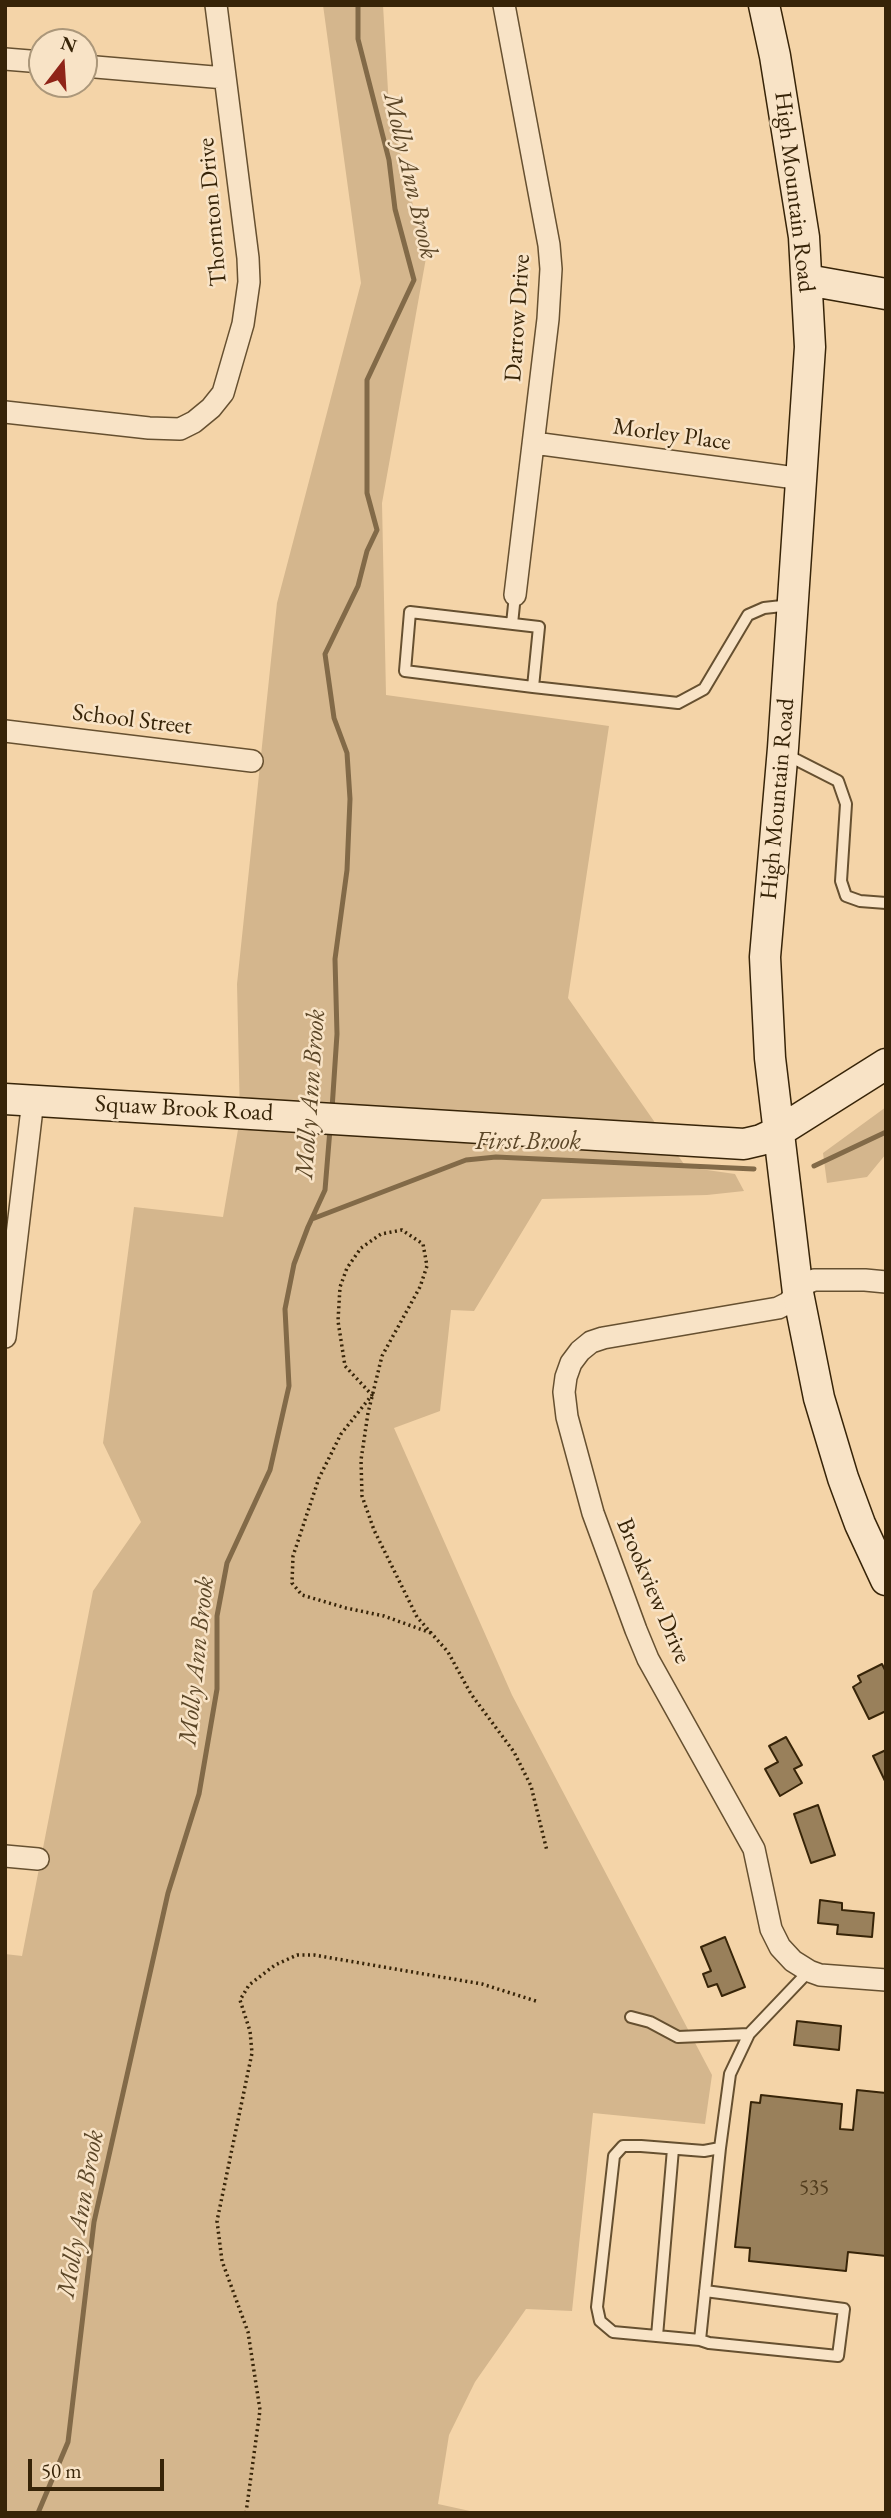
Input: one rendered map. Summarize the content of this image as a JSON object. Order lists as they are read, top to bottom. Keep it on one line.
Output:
{"streets":{"street":["High Mountain Road","Thornton Drive","Darrow Drive","Morley Place","School Street","Squaw Brook Road","Brookview Drive"]},"crossings":[["High Mountain Road","Morley Place"],["High Mountain Road","Squaw Brook Road"],["High Mountain Road","Brookview Drive"],["Darrow Drive","Morley Place"]],"water":["Molly Ann Brook","First Brook"],"house_numbers":["535"],"scale_bar":"50 m","north":"top"}
